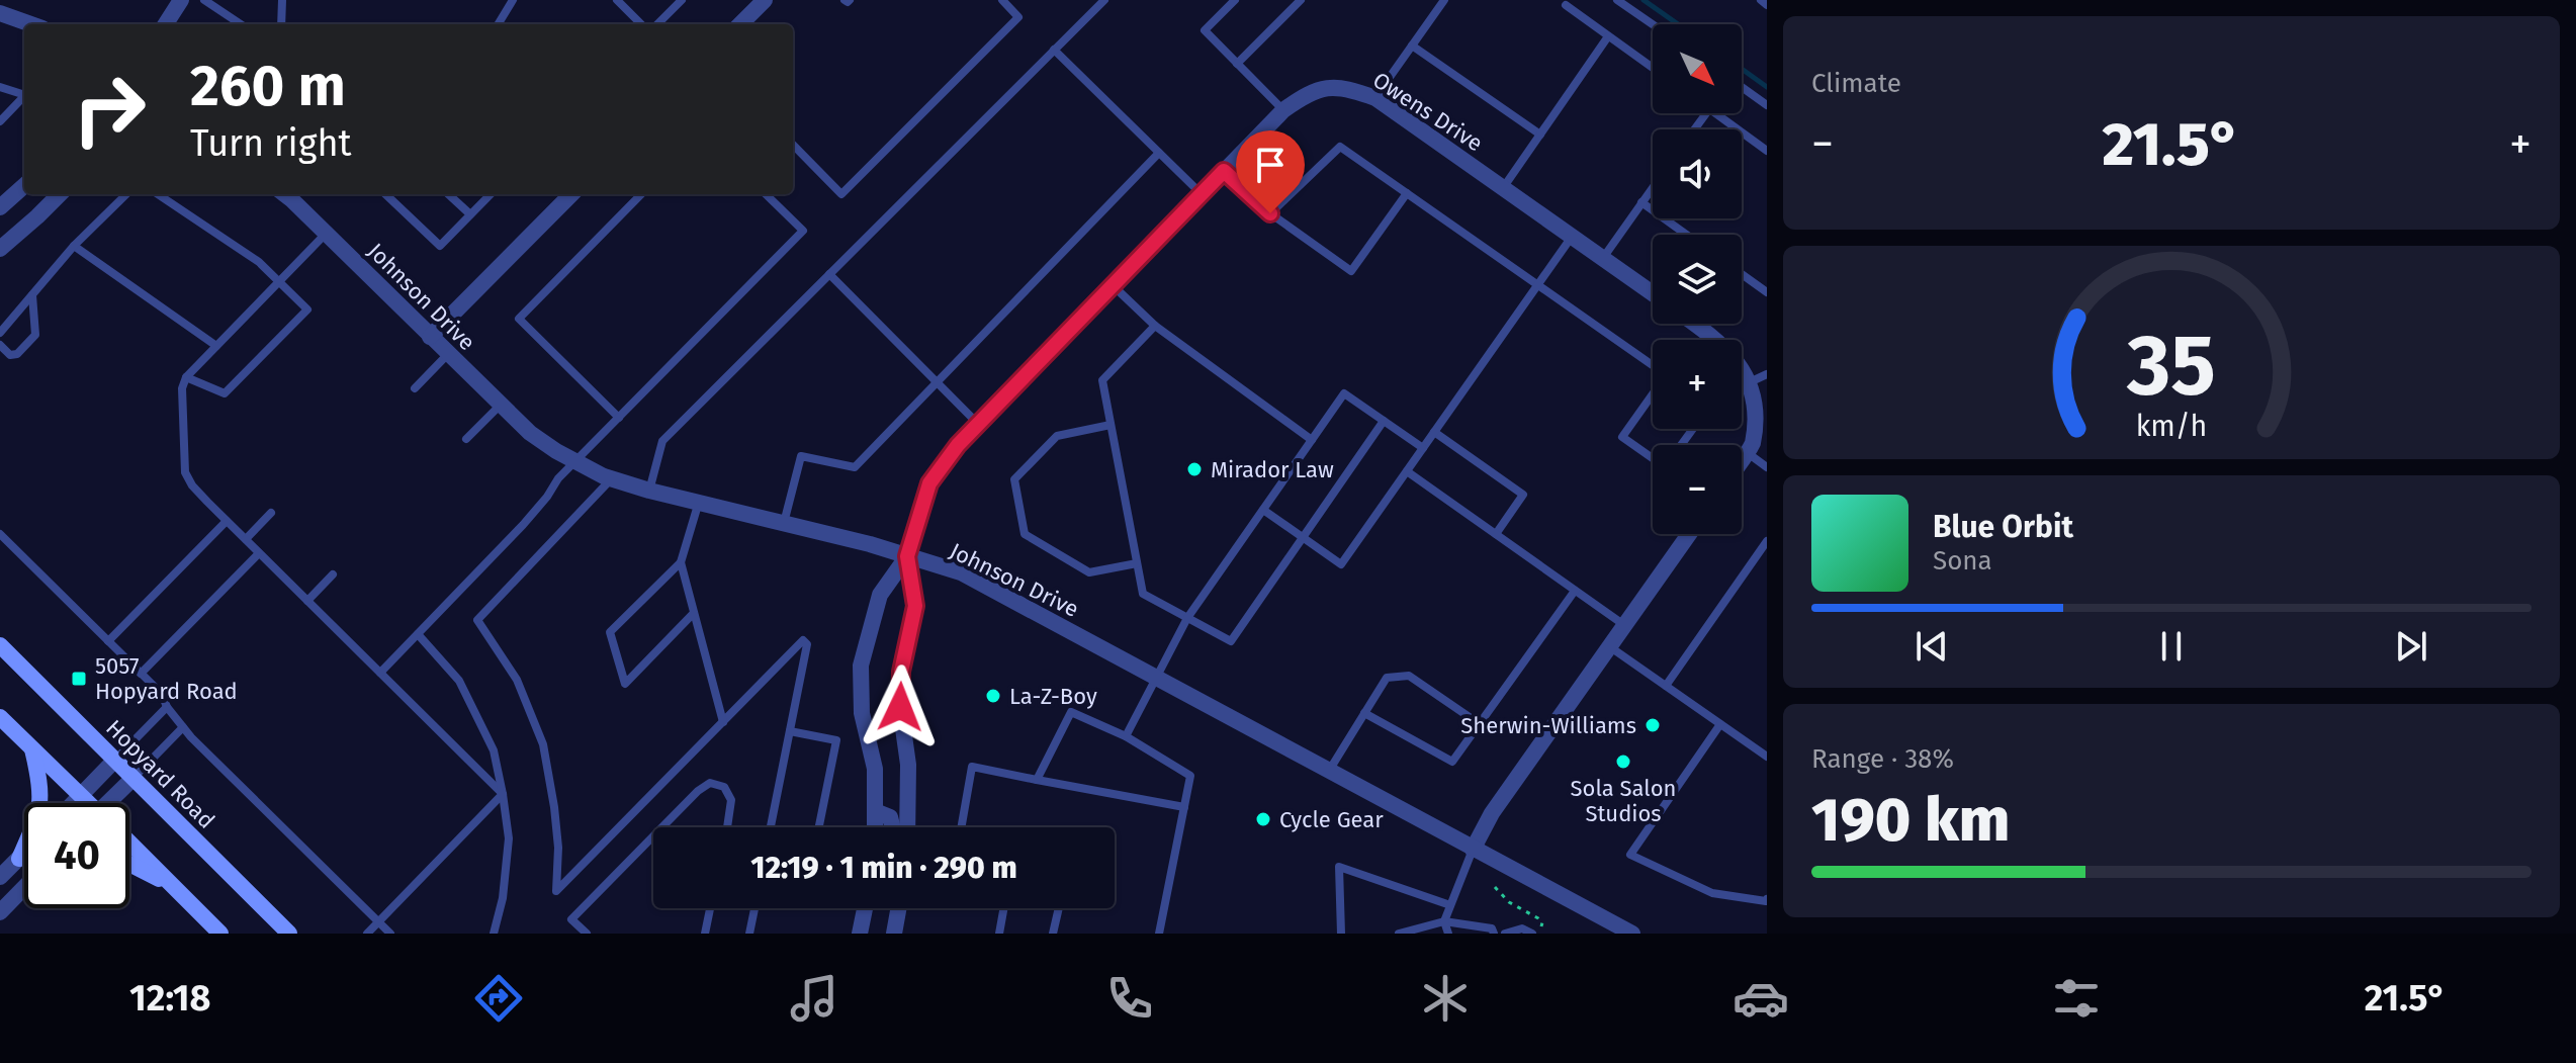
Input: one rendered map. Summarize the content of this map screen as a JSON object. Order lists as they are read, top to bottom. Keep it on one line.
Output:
{"streets":{"main road":["Hopyard Road"],"street":["Owens Drive","Johnson Drive"]},"crossings":[["Owens Drive","Johnson Drive"]],"places":{"other":["Mirador Law","La-Z-Boy","Sherwin-Williams","Sola Salon Studios","Cycle Gear"],"transit":["5057 Hopyard Road"]},"north":"bottom right","page":{"tile":["Climate",["Range · 38%","190 km"]],"map_buttons":["+","−"],"turn":["260 m","Turn right"],"heat":["−","21.5°","+"],"song":["Blue Orbit","Sona"],"limit":"40","trip":"12:19 · 1 min · 290 m","tabs":["12:18","21.5°"],"gauge":["35","km/h"]}}
